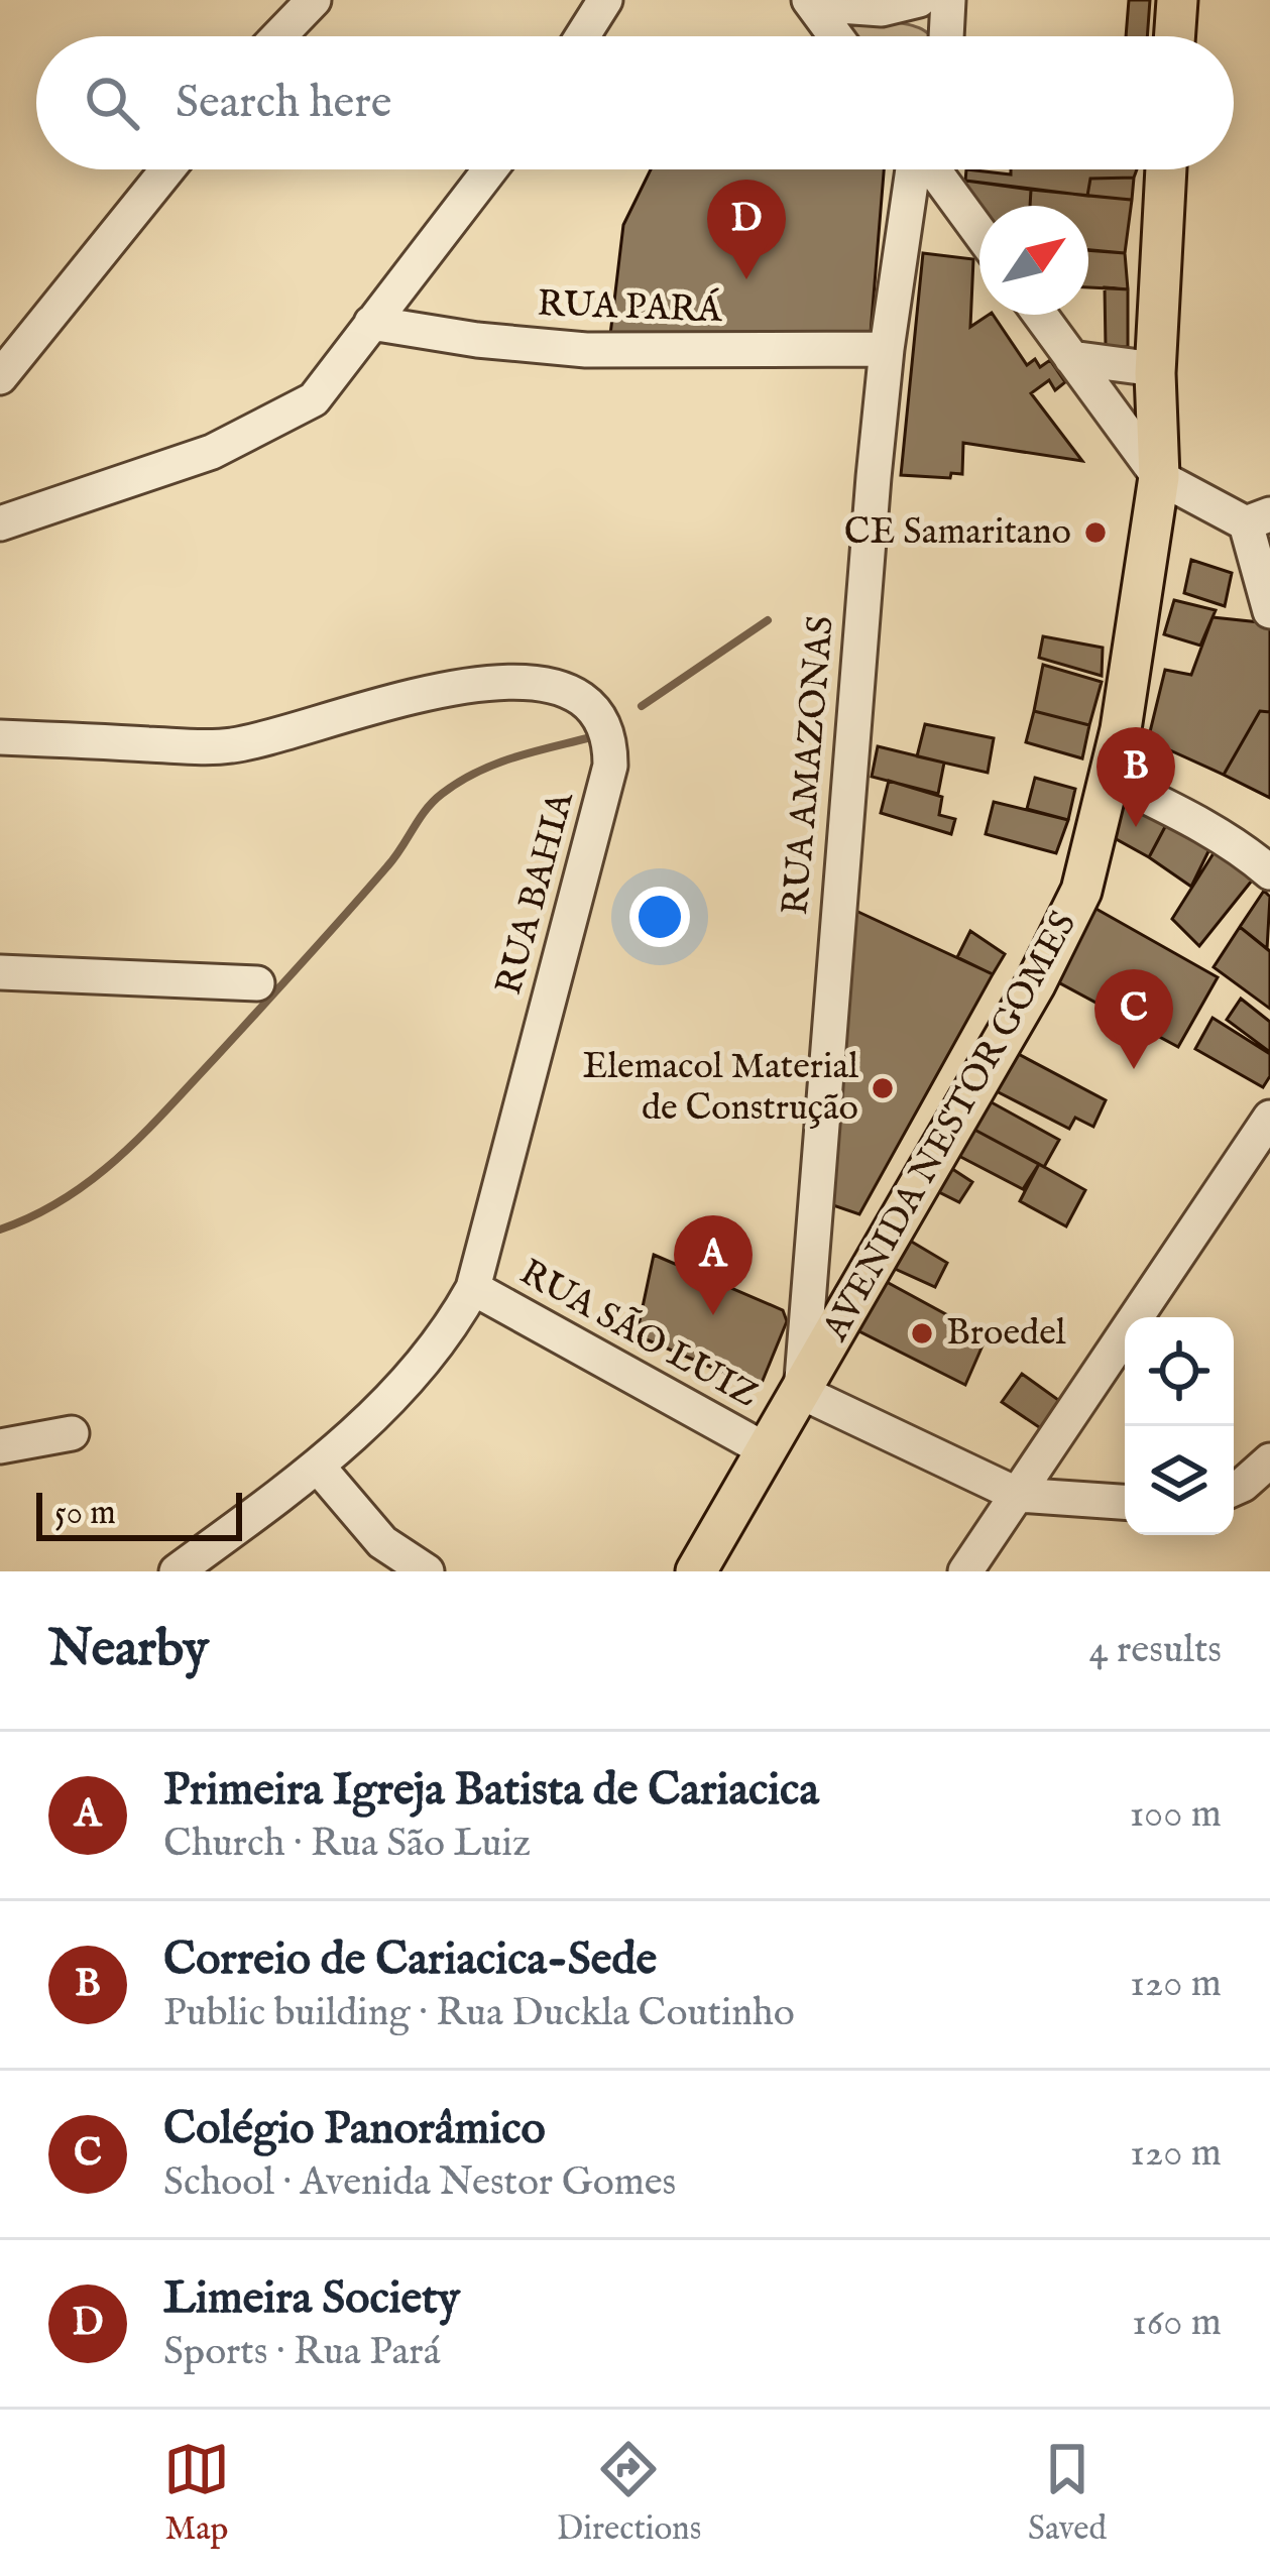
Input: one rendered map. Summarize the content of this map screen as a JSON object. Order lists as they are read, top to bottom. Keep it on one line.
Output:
{"streets":{"main road":["AVENIDA NESTOR GOMES"],"street":["RUA PARÁ","RUA AMAZONAS","RUA BAHIA","RUA SÃO LUIZ"]},"crossings":[["RUA PARÁ","RUA AMAZONAS"],["RUA AMAZONAS","AVENIDA NESTOR GOMES"],["RUA BAHIA","RUA SÃO LUIZ"],["AVENIDA NESTOR GOMES","RUA SÃO LUIZ"]],"places":["CE Samaritano","Elemacol Material de Construção","Broedel"],"scale_bar":"50 m","north":"top right","page":{"search":"Search here","pins":["D","B","C","A"],"scale":"50 m","heading":["Nearby","4 results"],"list":[{"mark":"A","name":"Primeira Igreja Batista de Cariacica","note":"Church · Rua São Luiz","value":"100 m"},{"mark":"B","name":"Correio de Cariacica-Sede","note":"Public building · Rua Duckla Coutinho","value":"120 m"},{"mark":"C","name":"Colégio Panorâmico","note":"School · Avenida Nestor Gomes","value":"120 m"},{"mark":"D","name":"Limeira Society","note":"Sports · Rua Pará","value":"160 m"}],"nav":["Map","Directions","Saved"]}}
